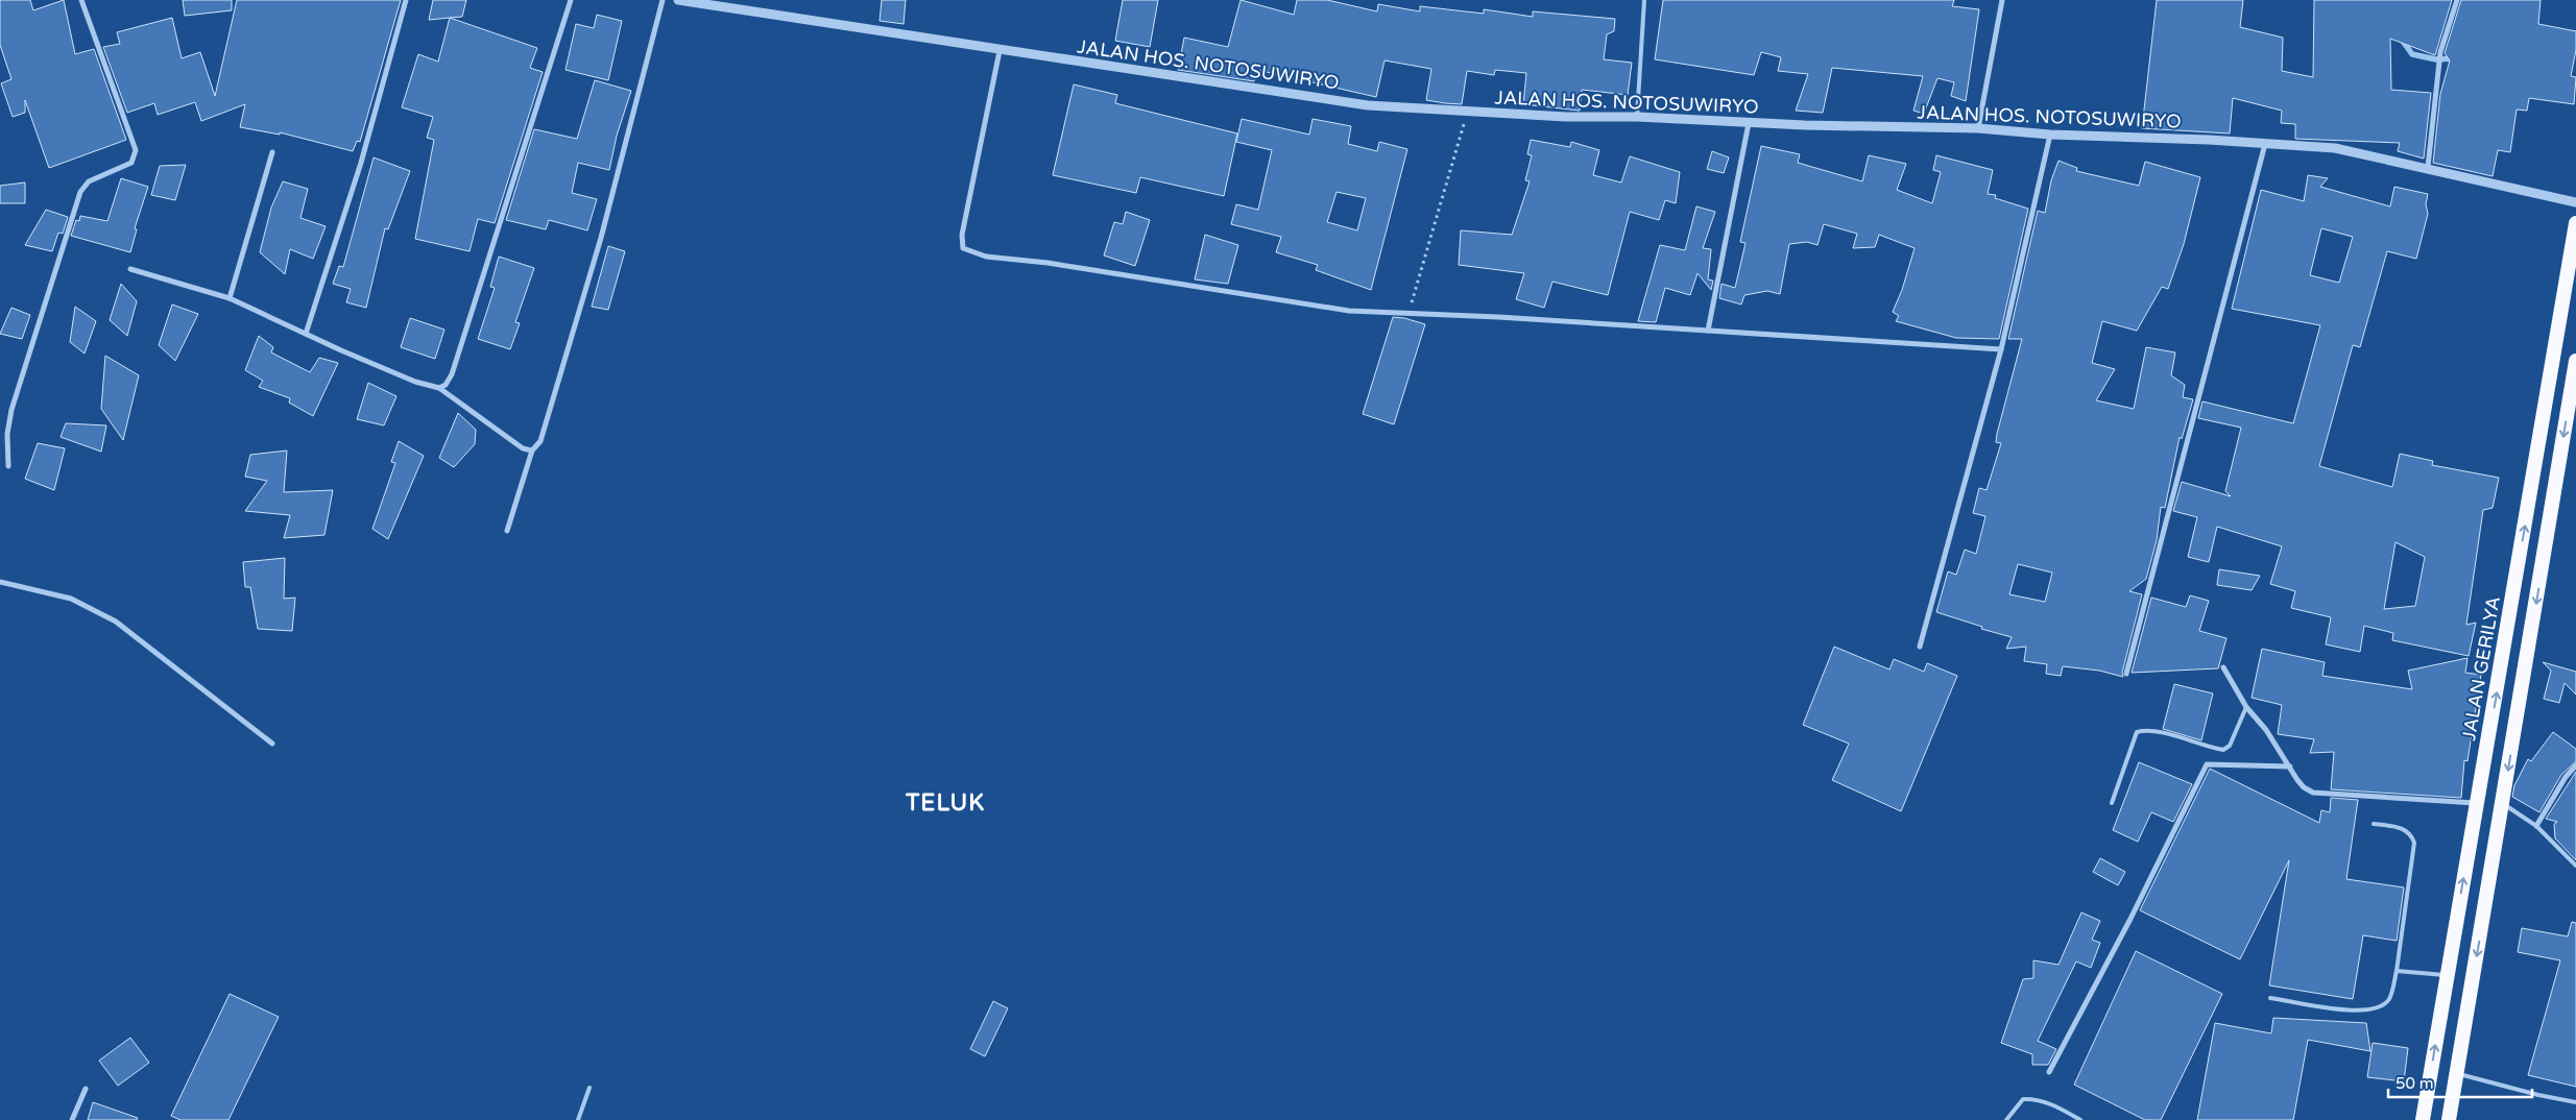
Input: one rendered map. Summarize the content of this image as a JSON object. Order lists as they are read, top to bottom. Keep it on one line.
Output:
{"streets":{"highway":["JALAN GERILYA"],"street":["JALAN HOS. NOTOSUWIRYO"]},"districts":["TELUK"],"scale_bar":"50 m"}
